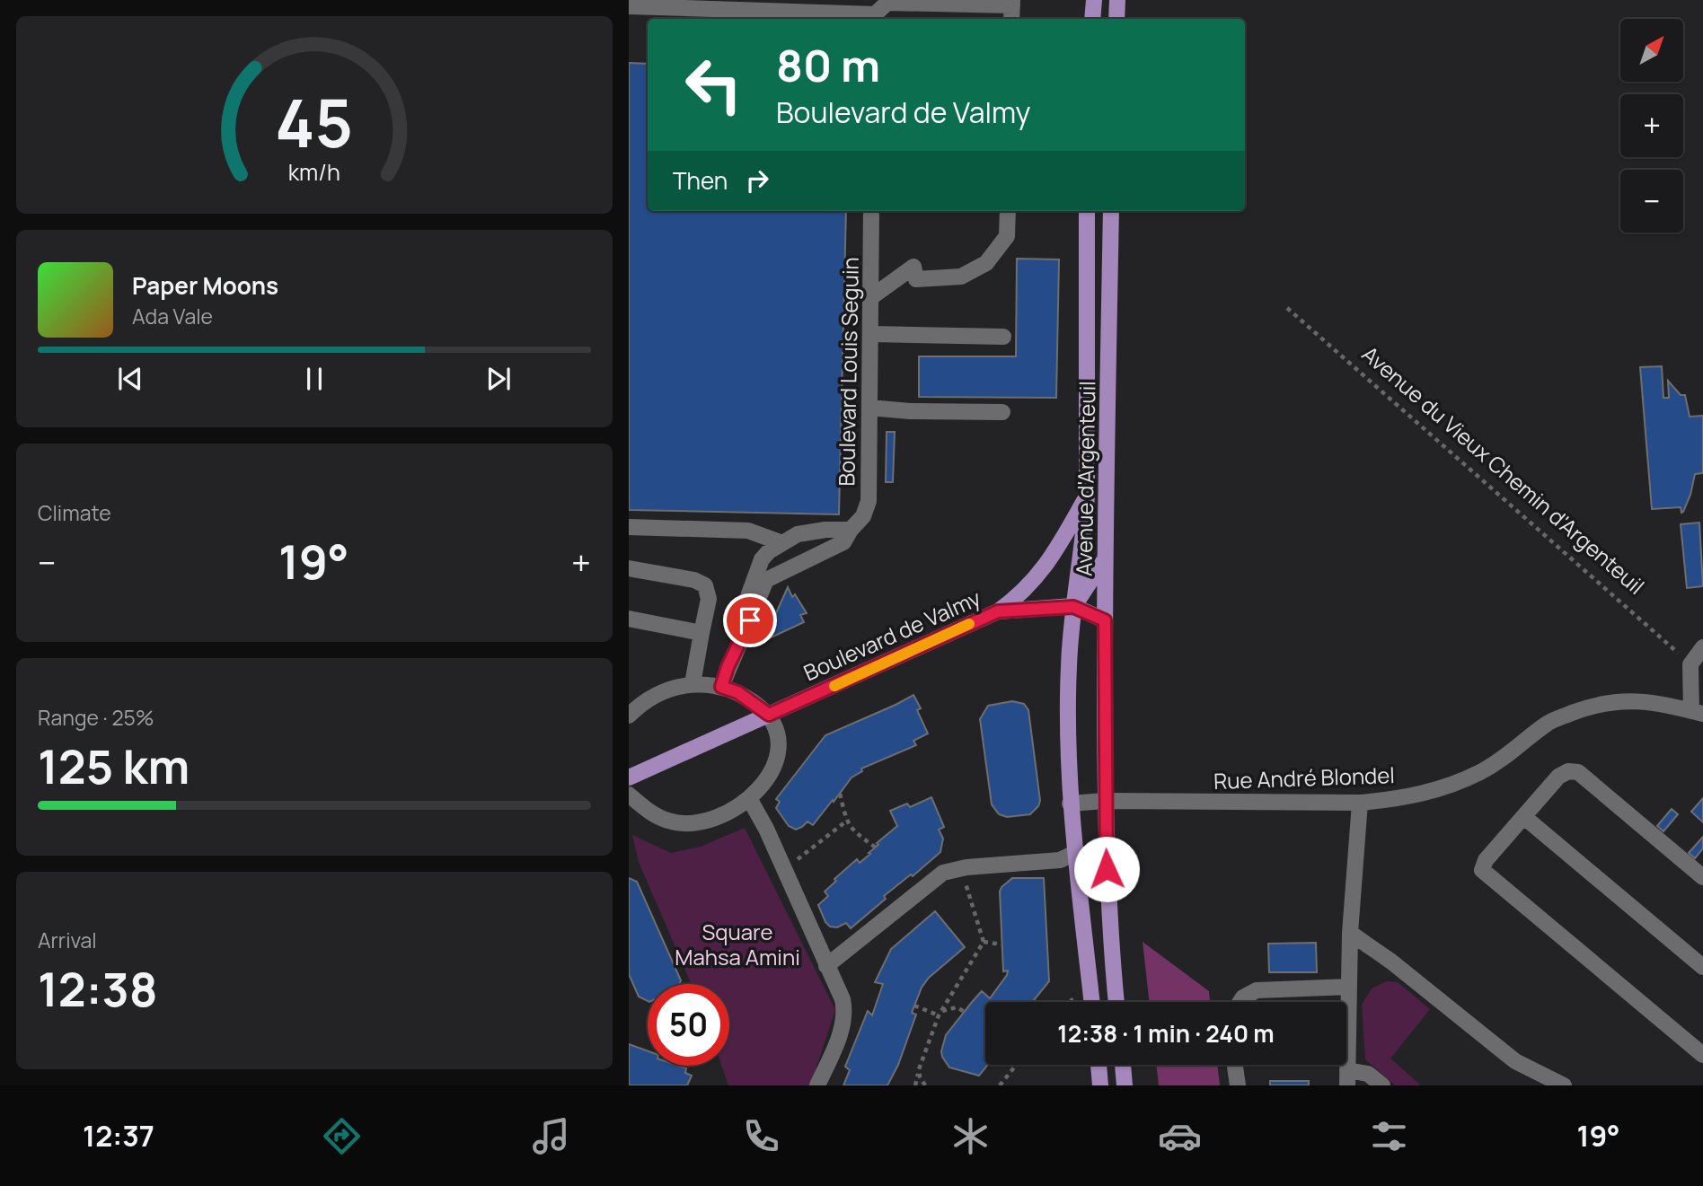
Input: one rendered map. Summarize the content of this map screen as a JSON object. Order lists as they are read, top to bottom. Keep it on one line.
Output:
{"streets":{"main road":["Avenue d'Argenteuil","Boulevard de Valmy"],"street":["Boulevard Louis Seguin","Rue André Blondel"],"path":["Avenue du Vieux Chemin d'Argenteuil"]},"crossings":[["Avenue d'Argenteuil","Boulevard de Valmy"],["Avenue d'Argenteuil","Rue André Blondel"]],"parks":["Square Mahsa Amini"],"north":"top right","page":{"map_buttons":["+","−"],"turn":["80 m","Boulevard de Valmy"],"then":"Then","song":["Paper Moons","Ada Vale"],"tile":["Climate",["Range · 25%","125 km"],["Arrival","12:38"]],"heat":["−","19°","+"],"limit":"50","trip":"12:38 · 1 min · 240 m","tabs":["12:37","19°"],"gauge":["45","km/h"]}}
